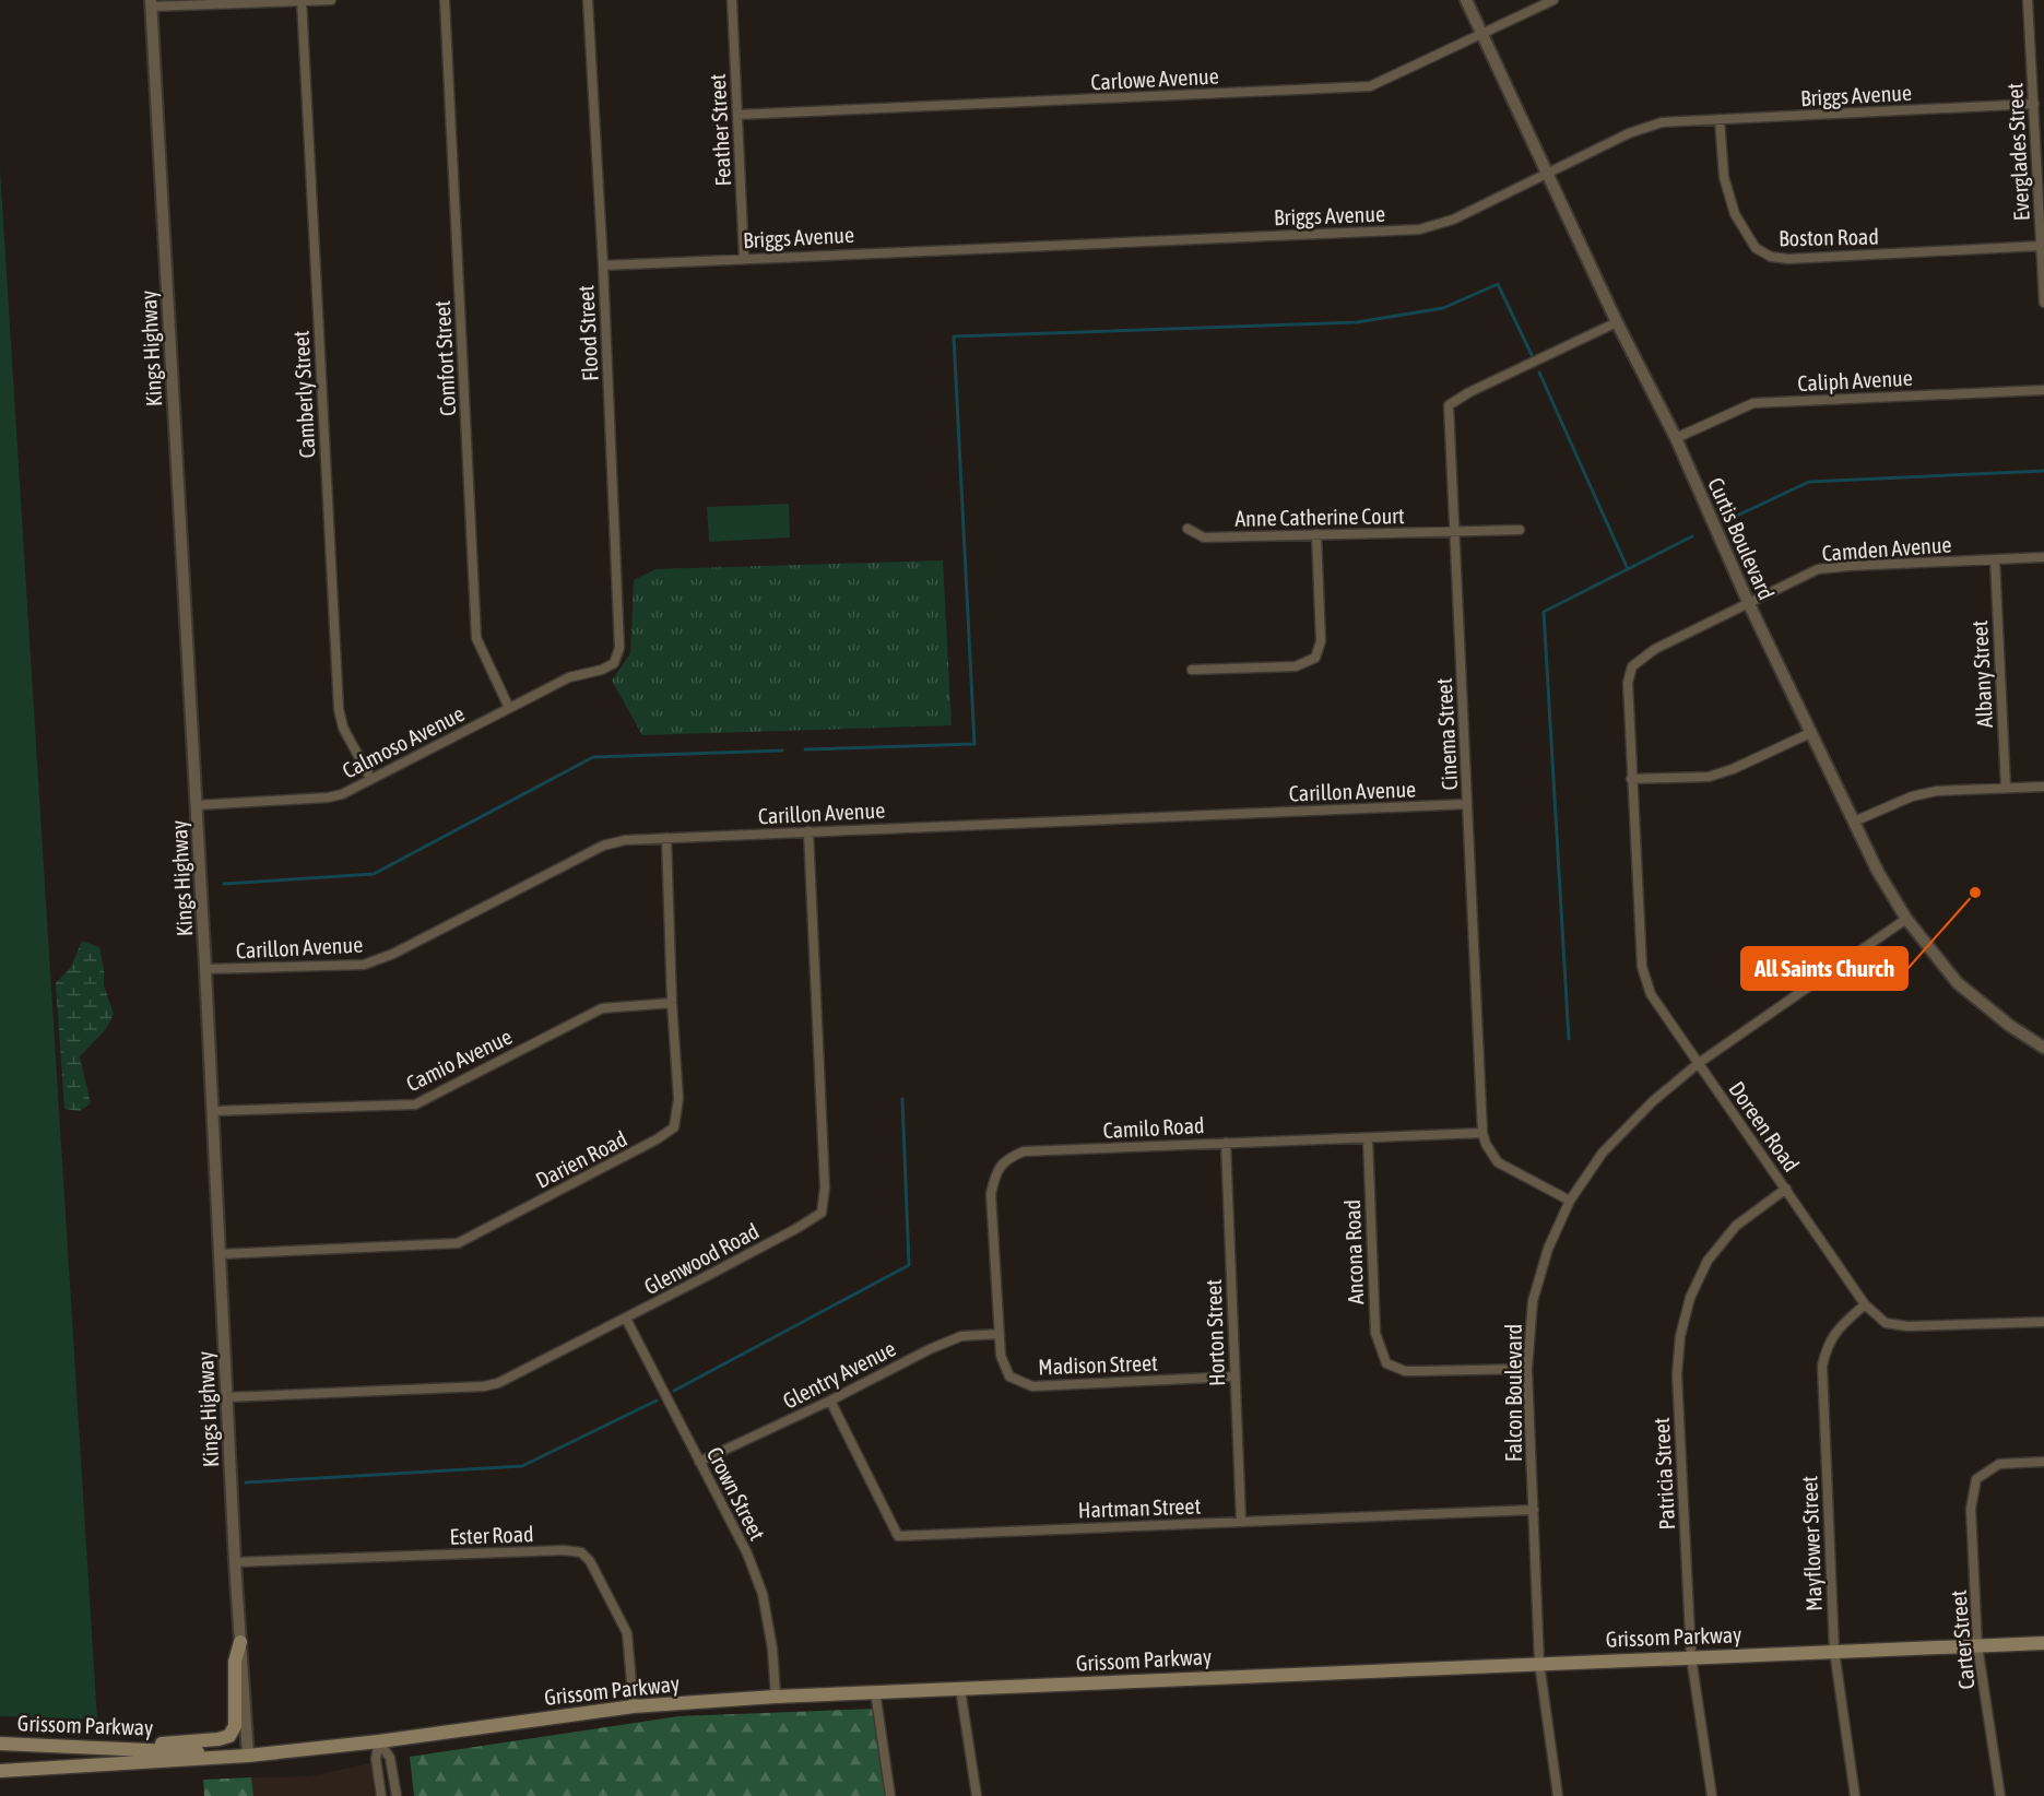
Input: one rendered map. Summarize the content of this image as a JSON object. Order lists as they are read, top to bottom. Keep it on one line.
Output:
{"streets":{"main road":["Grissom Parkway"],"street":["Carlowe Avenue","Briggs Avenue","Feather Street","Everglades Street","Boston Road","Flood Street","Kings Highway","Comfort Street","Caliph Avenue","Camberly Street","Anne Catherine Court","Curtis Boulevard","Camden Avenue","Albany Street","Cinema Street","Calmoso Avenue","Carillon Avenue","Camio Avenue","Doreen Road","Camilo Road","Darien Road","Ancona Road","Glenwood Road","Horton Street","Madison Street","Glentry Avenue","Falcon Boulevard","Patricia Street","Crown Street","Hartman Street","Ester Road","Mayflower Street","Carter Street"]},"crossings":[["Carlowe Avenue","Feather Street"],["Carlowe Avenue","Curtis Boulevard"],["Briggs Avenue","Feather Street"],["Briggs Avenue","Everglades Street"],["Briggs Avenue","Boston Road"],["Briggs Avenue","Flood Street"],["Briggs Avenue","Curtis Boulevard"],["Everglades Street","Boston Road"],["Flood Street","Calmoso Avenue"],["Kings Highway","Calmoso Avenue"],["Kings Highway","Carillon Avenue"],["Kings Highway","Camio Avenue"],["Kings Highway","Darien Road"],["Kings Highway","Glenwood Road"],["Kings Highway","Ester Road"],["Kings Highway","Grissom Parkway"],["Comfort Street","Calmoso Avenue"],["Caliph Avenue","Curtis Boulevard"],["Camberly Street","Calmoso Avenue"],["Anne Catherine Court","Cinema Street"],["Curtis Boulevard","Camden Avenue"],["Curtis Boulevard","Cinema Street"],["Curtis Boulevard","Falcon Boulevard"],["Camden Avenue","Albany Street"],["Camden Avenue","Doreen Road"],["Cinema Street","Carillon Avenue"],["Cinema Street","Camilo Road"],["Cinema Street","Falcon Boulevard"],["Carillon Avenue","Darien Road"],["Carillon Avenue","Glenwood Road"],["Camio Avenue","Darien Road"],["Doreen Road","Falcon Boulevard"],["Doreen Road","Patricia Street"],["Doreen Road","Mayflower Street"],["Camilo Road","Ancona Road"],["Camilo Road","Horton Street"],["Camilo Road","Madison Street"],["Camilo Road","Glentry Avenue"],["Ancona Road","Falcon Boulevard"],["Glenwood Road","Crown Street"],["Horton Street","Madison Street"],["Horton Street","Hartman Street"],["Madison Street","Glentry Avenue"],["Glentry Avenue","Crown Street"],["Glentry Avenue","Hartman Street"],["Falcon Boulevard","Hartman Street"],["Falcon Boulevard","Grissom Parkway"],["Patricia Street","Grissom Parkway"],["Crown Street","Grissom Parkway"],["Ester Road","Grissom Parkway"],["Mayflower Street","Grissom Parkway"],["Grissom Parkway","Carter Street"]],"places":["All Saints Church"]}
